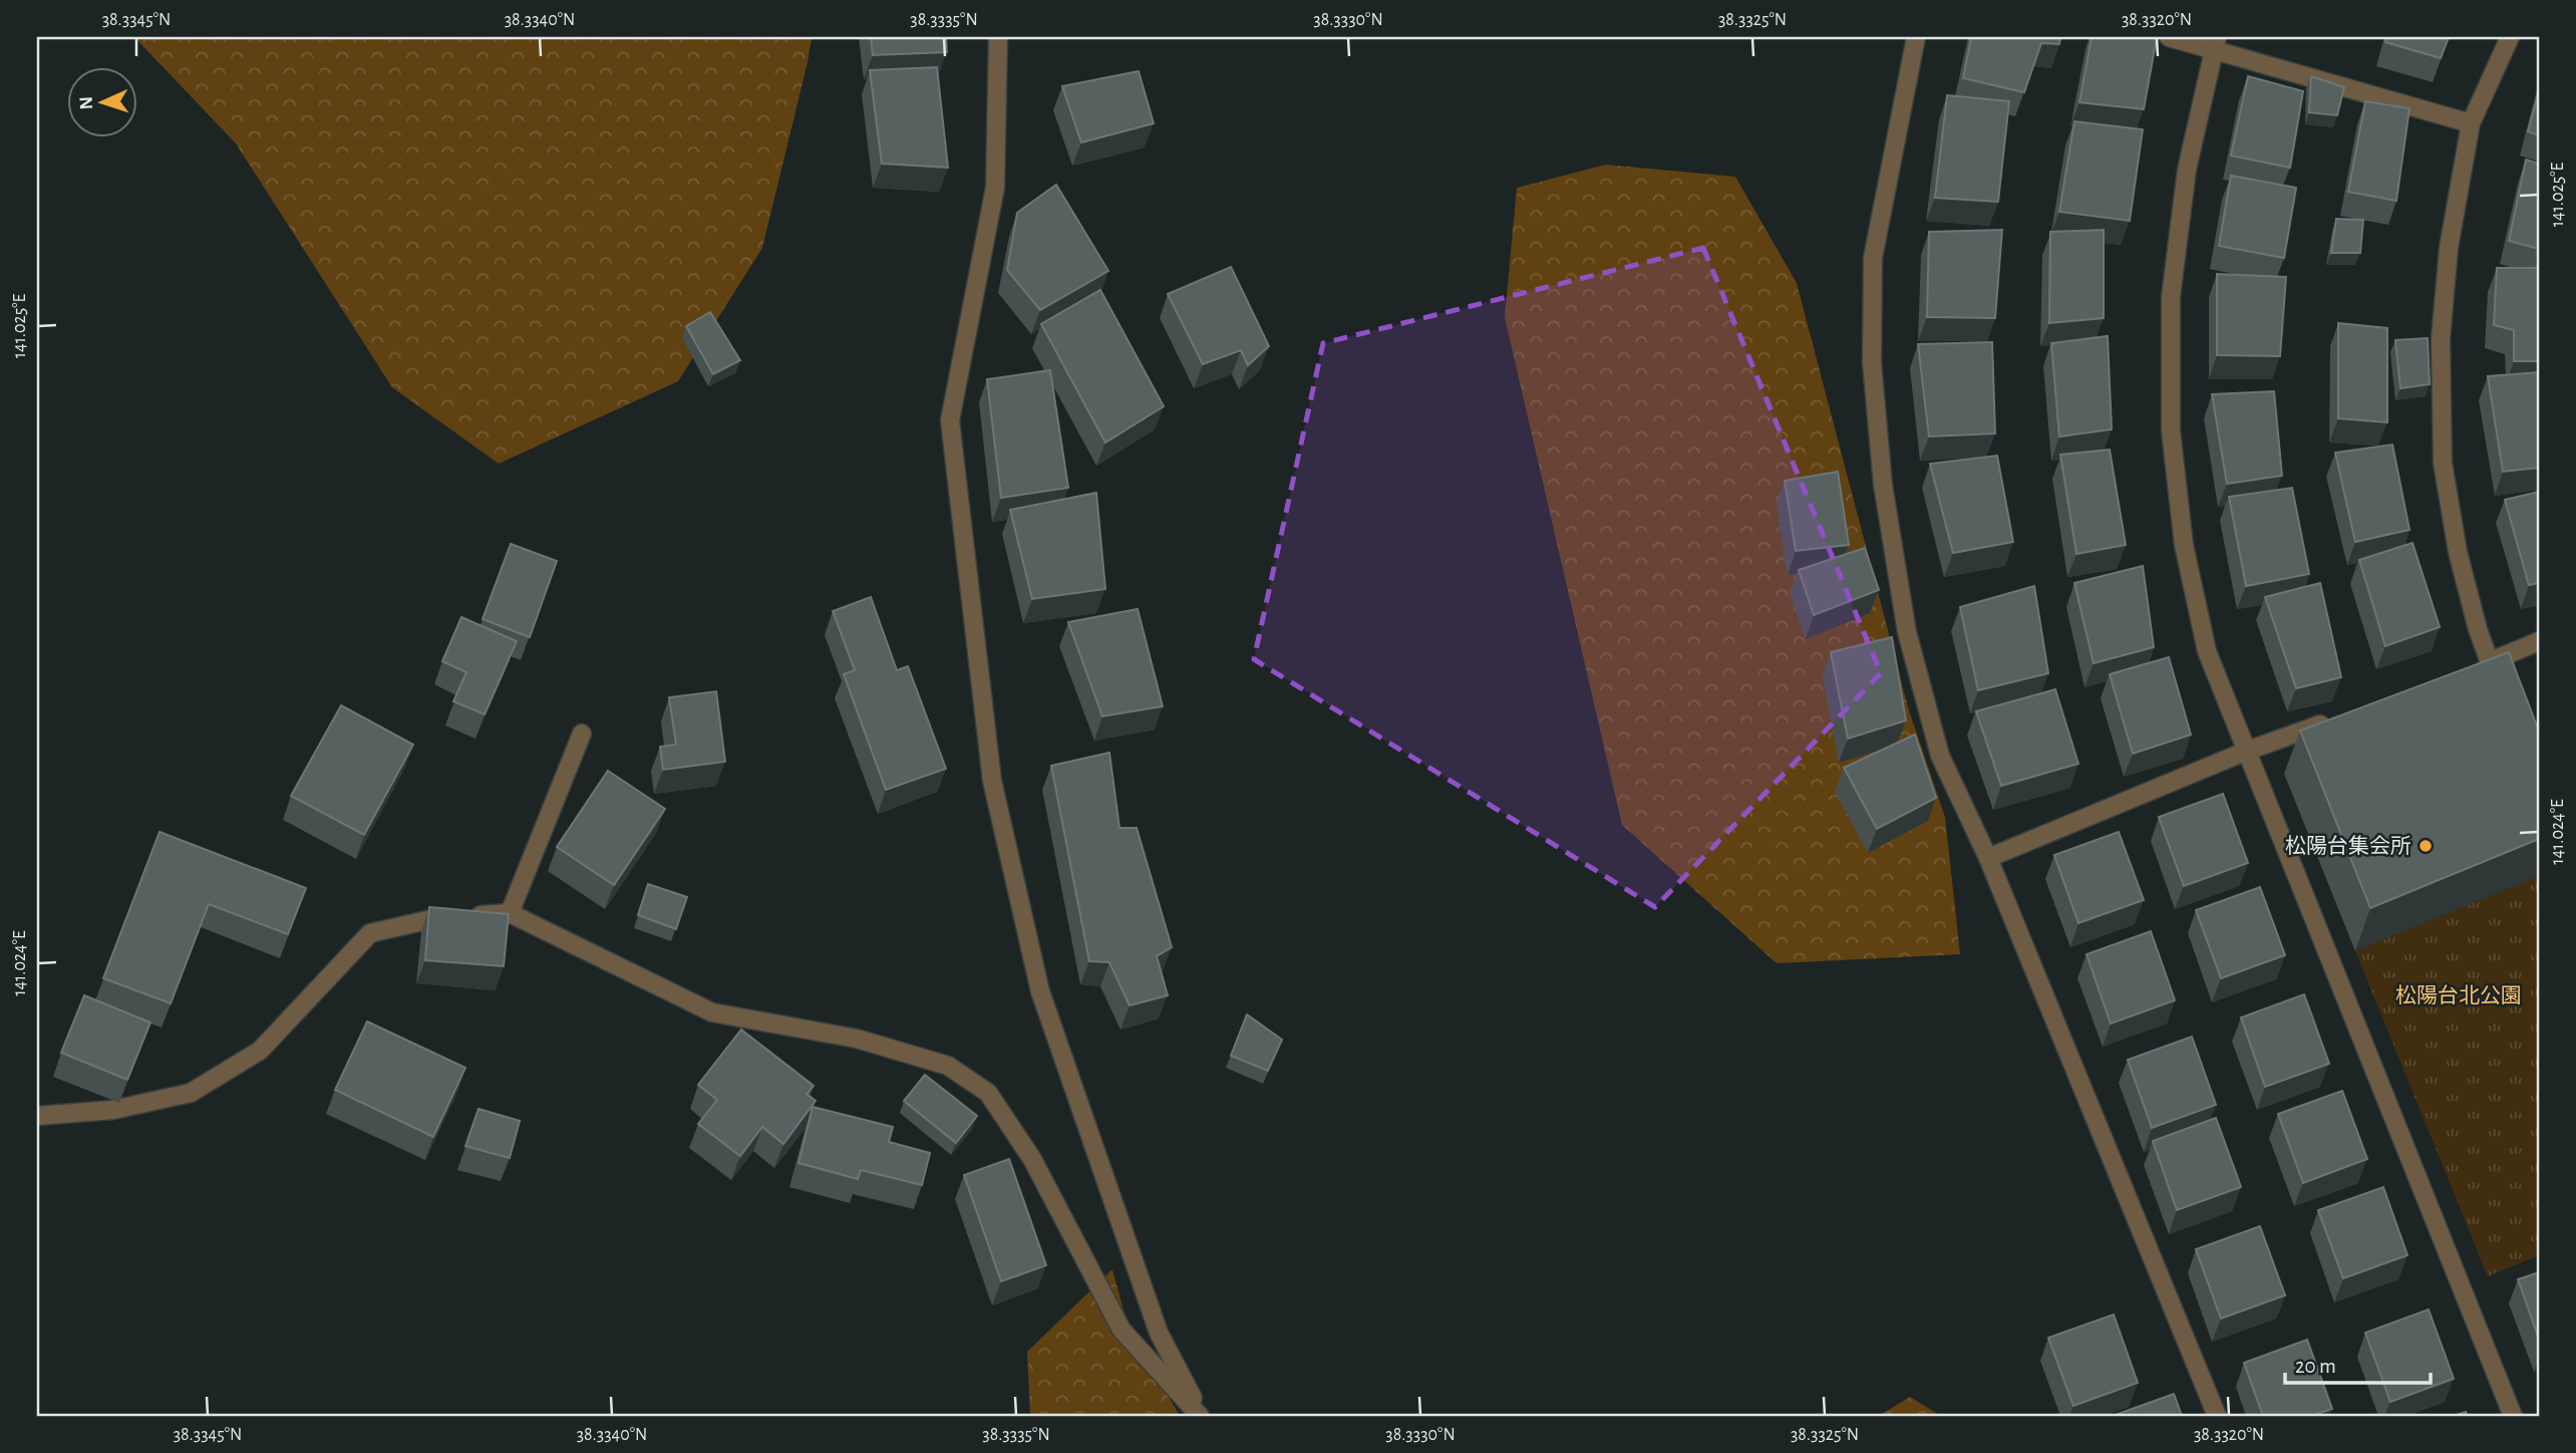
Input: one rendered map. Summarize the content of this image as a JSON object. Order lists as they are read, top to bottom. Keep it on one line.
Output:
{"parks":["松陽台北公園"],"places":["松陽台集会所"],"scale_bar":"20 m","north":"left","coordinates":["38.3345°N","38.3340°N","38.3335°N","38.3330°N","38.3325°N","38.3320°N","141.025°E","141.024°E"]}
